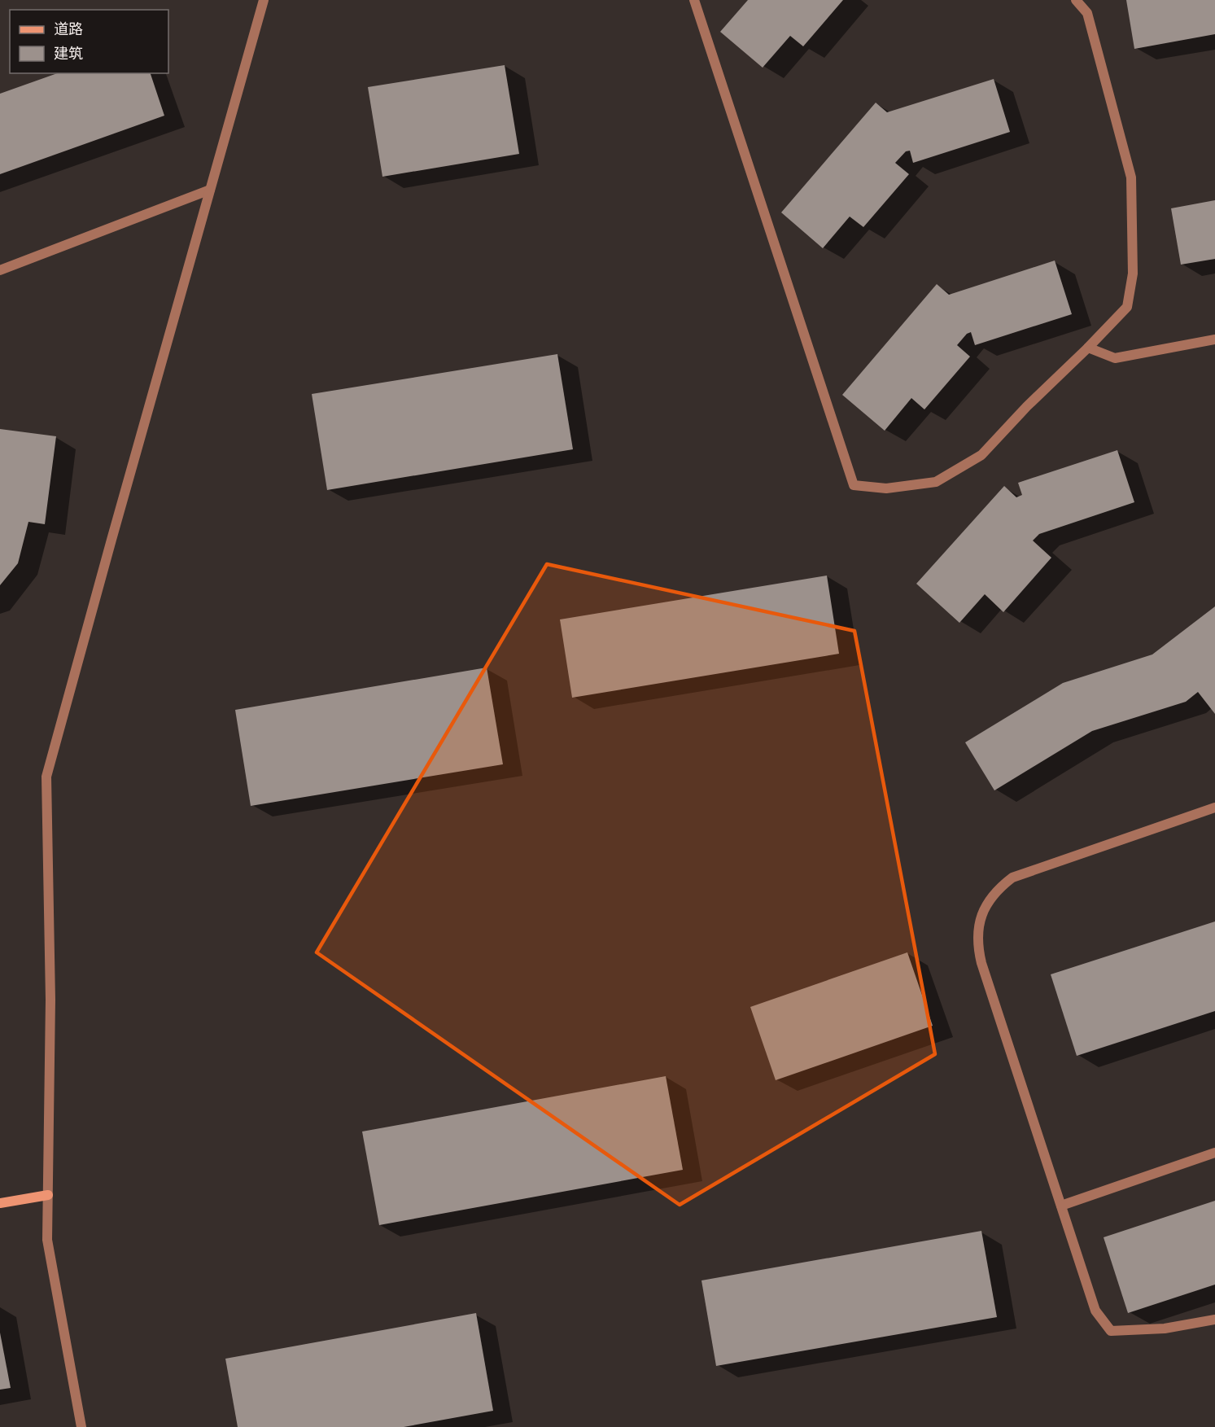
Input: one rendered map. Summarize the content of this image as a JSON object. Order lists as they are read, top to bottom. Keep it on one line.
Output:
{"legend":["道路","建筑"]}
